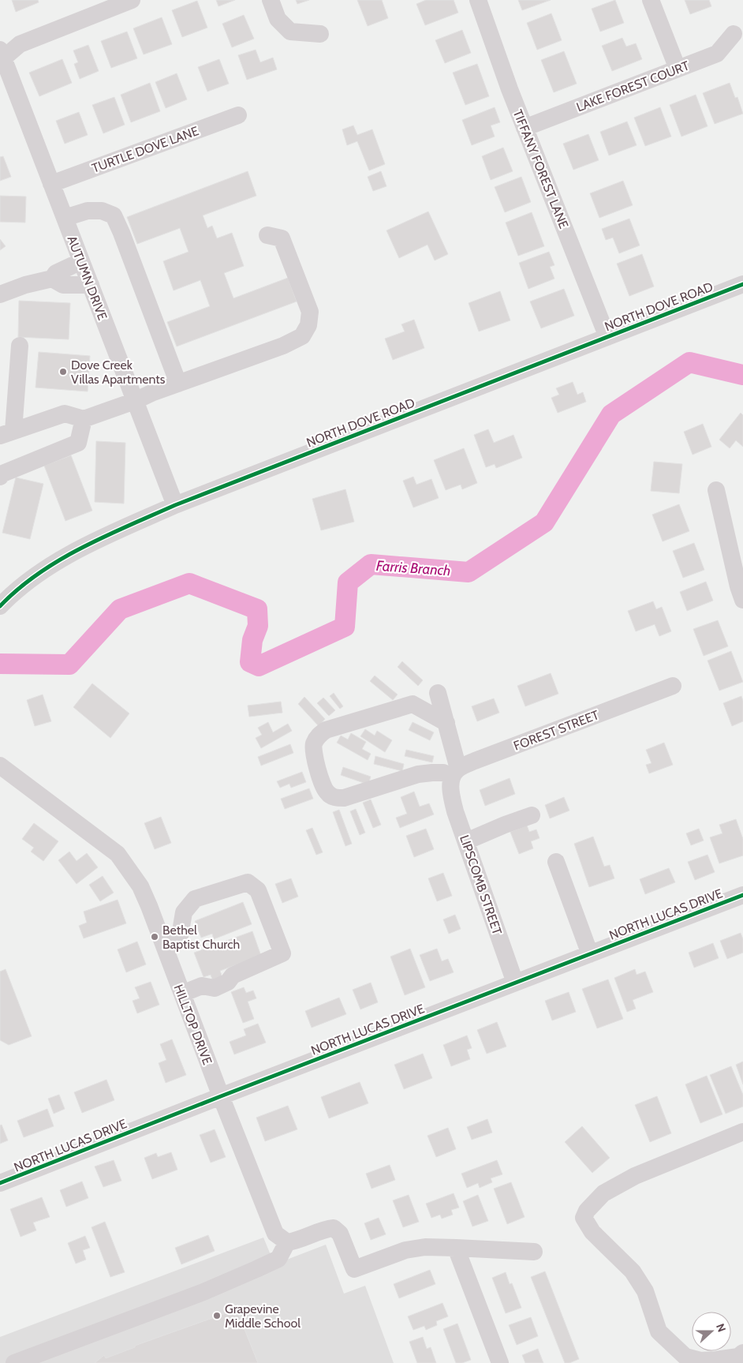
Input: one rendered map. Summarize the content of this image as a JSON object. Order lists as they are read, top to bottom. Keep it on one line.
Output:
{"streets":{"street":["LAKE FOREST COURT","TURTLE DOVE LANE","TIFFANY FOREST LANE","AUTUMN DRIVE","NORTH DOVE ROAD","FOREST STREET","LIPSCOMB STREET","NORTH LUCAS DRIVE","HILLTOP DRIVE"]},"crossings":[["LAKE FOREST COURT","TIFFANY FOREST LANE"],["TURTLE DOVE LANE","AUTUMN DRIVE"],["TIFFANY FOREST LANE","NORTH DOVE ROAD"],["AUTUMN DRIVE","NORTH DOVE ROAD"],["FOREST STREET","LIPSCOMB STREET"],["LIPSCOMB STREET","NORTH LUCAS DRIVE"],["NORTH LUCAS DRIVE","HILLTOP DRIVE"]],"water":["Farris Branch"],"places":["Dove Creek Villas Apartments","Bethel Baptist Church","Grapevine Middle School"],"north":"right"}
